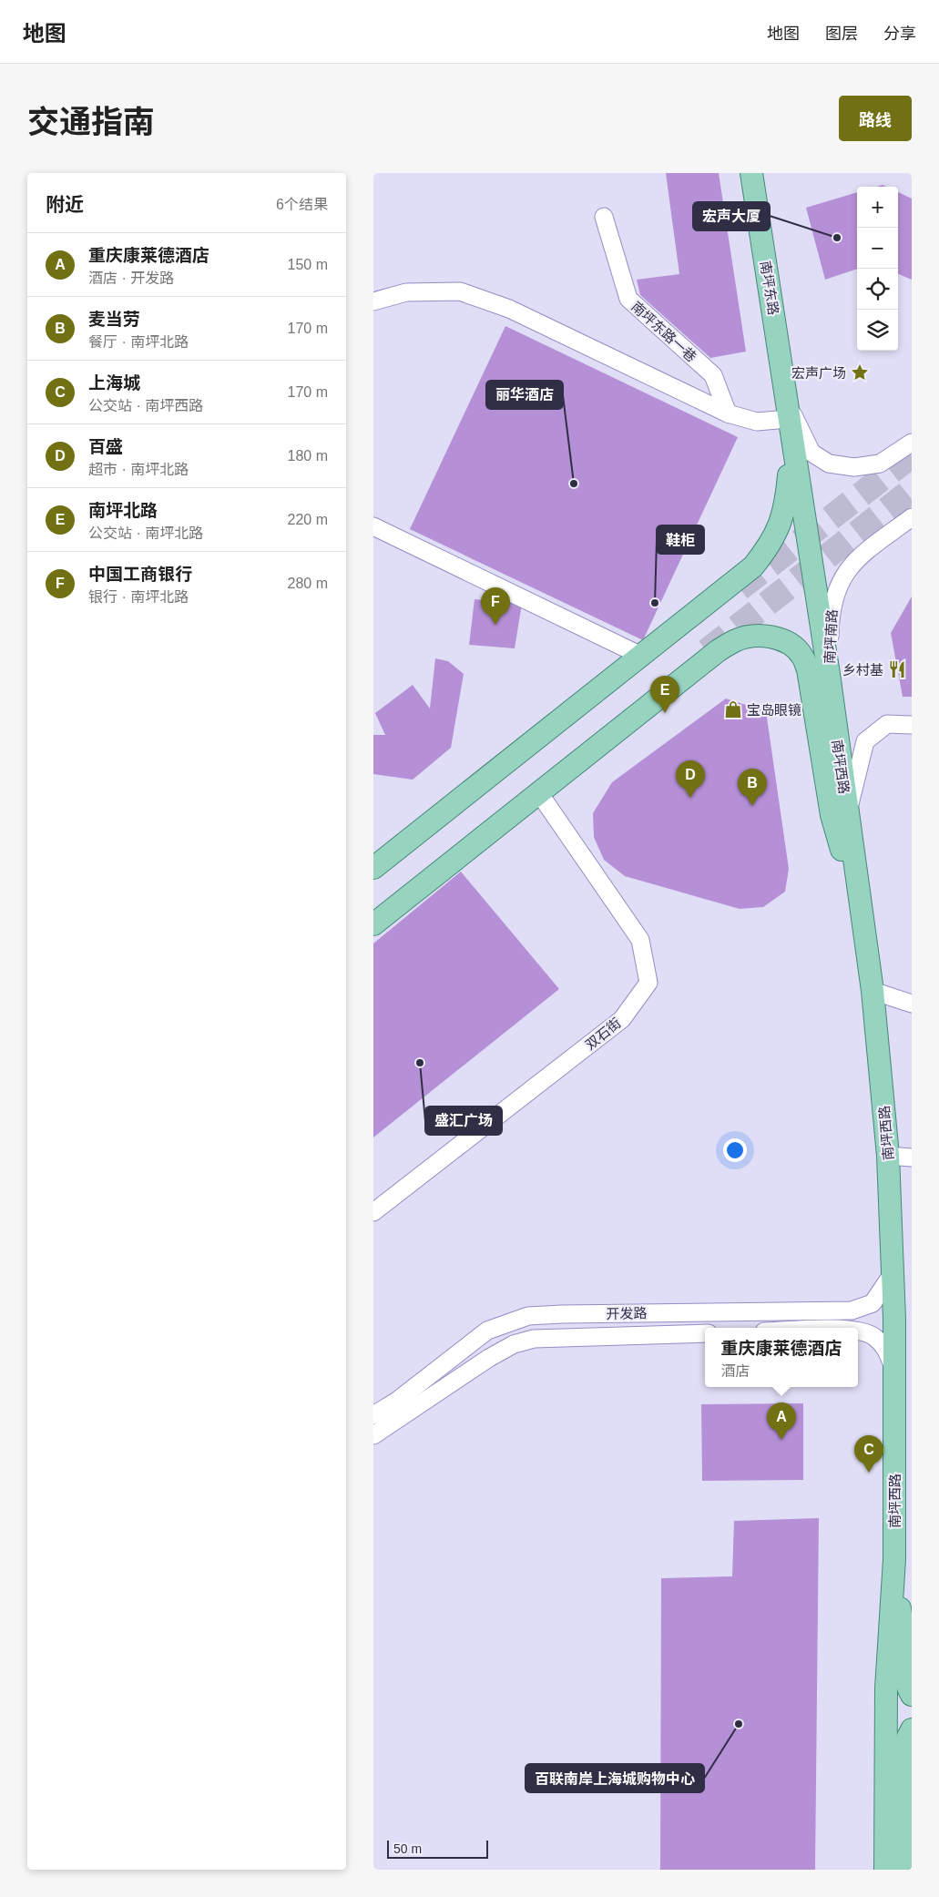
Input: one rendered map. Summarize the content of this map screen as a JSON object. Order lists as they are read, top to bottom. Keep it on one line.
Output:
{"streets":{"main road":["南坪东路","南坪西路"],"street":["南坪东路一巷","南坪南路","双石街","开发路"]},"crossings":[["南坪东路","南坪西路"],["南坪南路","南坪西路"],["南坪西路","开发路"]],"places":{"other":["宏声大厦","丽华酒店","鞋柜","盛汇广场","百联南岸上海城购物中心"],"place":["宏声广场"],"restaurant":["乡村基"],"shop":["宝岛眼镜"]},"scale_bar":"50 m","page":{"header":"地图","nav":["地图","图层","分享"],"title":"交通指南","buttons":"路线","heading":["附近","6个结果"],"map_buttons":["+","−"],"list":[{"mark":"A","name":"重庆康莱德酒店","note":"酒店 · 开发路","value":"150 m"},{"mark":"B","name":"麦当劳","note":"餐厅 · 南坪北路","value":"170 m"},{"mark":"C","name":"上海城","note":"公交站 · 南坪西路","value":"170 m"},{"mark":"D","name":"百盛","note":"超市 · 南坪北路","value":"180 m"},{"mark":"E","name":"南坪北路","note":"公交站 · 南坪北路","value":"220 m"},{"mark":"F","name":"中国工商银行","note":"银行 · 南坪北路","value":"280 m"}],"pins":["F","E","D","B","A","C"],"popup":["重庆康莱德酒店","酒店"],"scale":"50 m"}}
